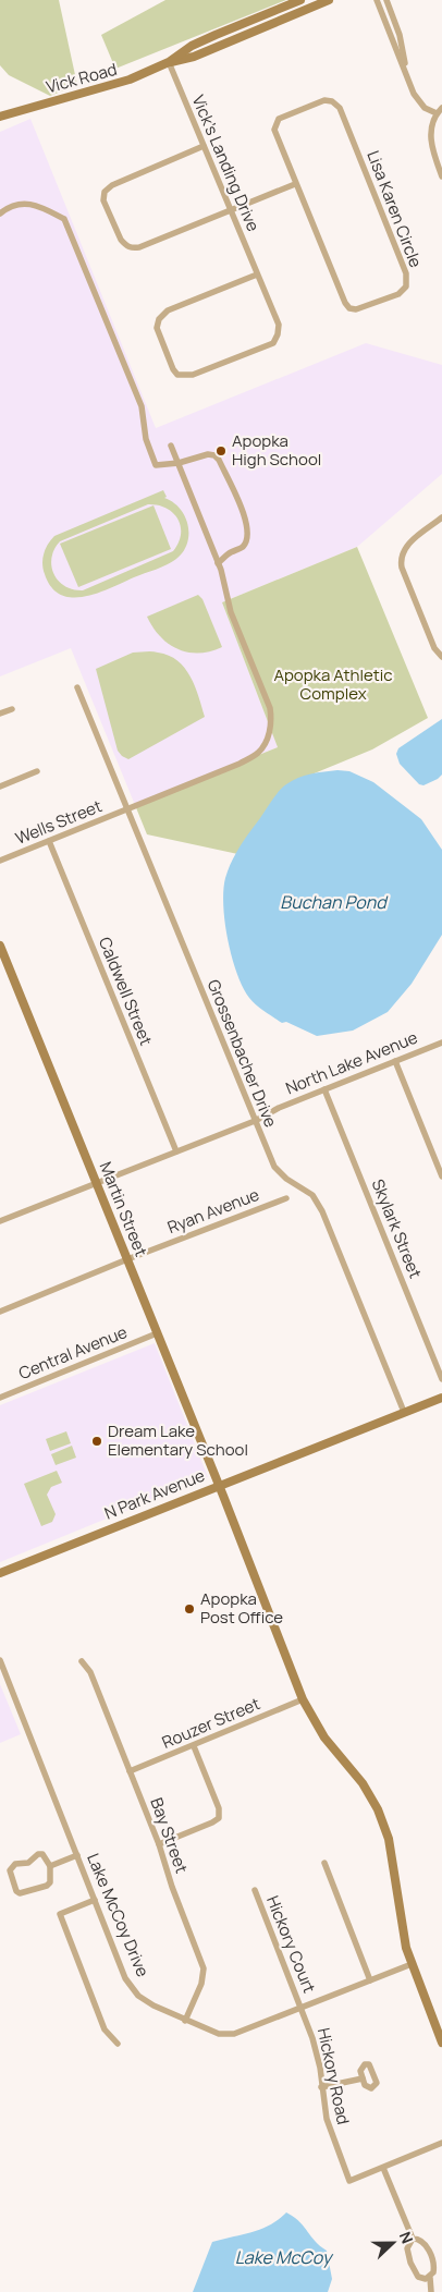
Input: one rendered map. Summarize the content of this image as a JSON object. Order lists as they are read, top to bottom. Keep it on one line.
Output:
{"streets":{"street":["Vick Road","Vick's Landing Drive","Lisa Karen Circle","Wells Street","Caldwell Street","Grossenbacher Drive","North Lake Avenue","Martin Street","Ryan Avenue","Skylark Street","Central Avenue","N Park Avenue","Rouzer Street","Bay Street","Lake McCoy Drive","Hickory Court","Hickory Road"]},"crossings":[["Vick Road","Vick's Landing Drive"],["Wells Street","Caldwell Street"],["Wells Street","Grossenbacher Drive"],["Caldwell Street","North Lake Avenue"],["Grossenbacher Drive","North Lake Avenue"],["Grossenbacher Drive","N Park Avenue"],["North Lake Avenue","Martin Street"],["North Lake Avenue","Skylark Street"],["Martin Street","Ryan Avenue"],["Martin Street","Central Avenue"],["Martin Street","N Park Avenue"],["Martin Street","Rouzer Street"],["Martin Street","Lake McCoy Drive"],["Rouzer Street","Bay Street"],["Bay Street","Lake McCoy Drive"],["Lake McCoy Drive","Hickory Court"],["Lake McCoy Drive","Hickory Road"],["Hickory Court","Hickory Road"]],"water":["Buchan Pond","Lake McCoy"],"parks":["Apopka Athletic Complex"],"places":["Apopka High School","Dream Lake Elementary School","Apopka Post Office"],"north":"right"}
